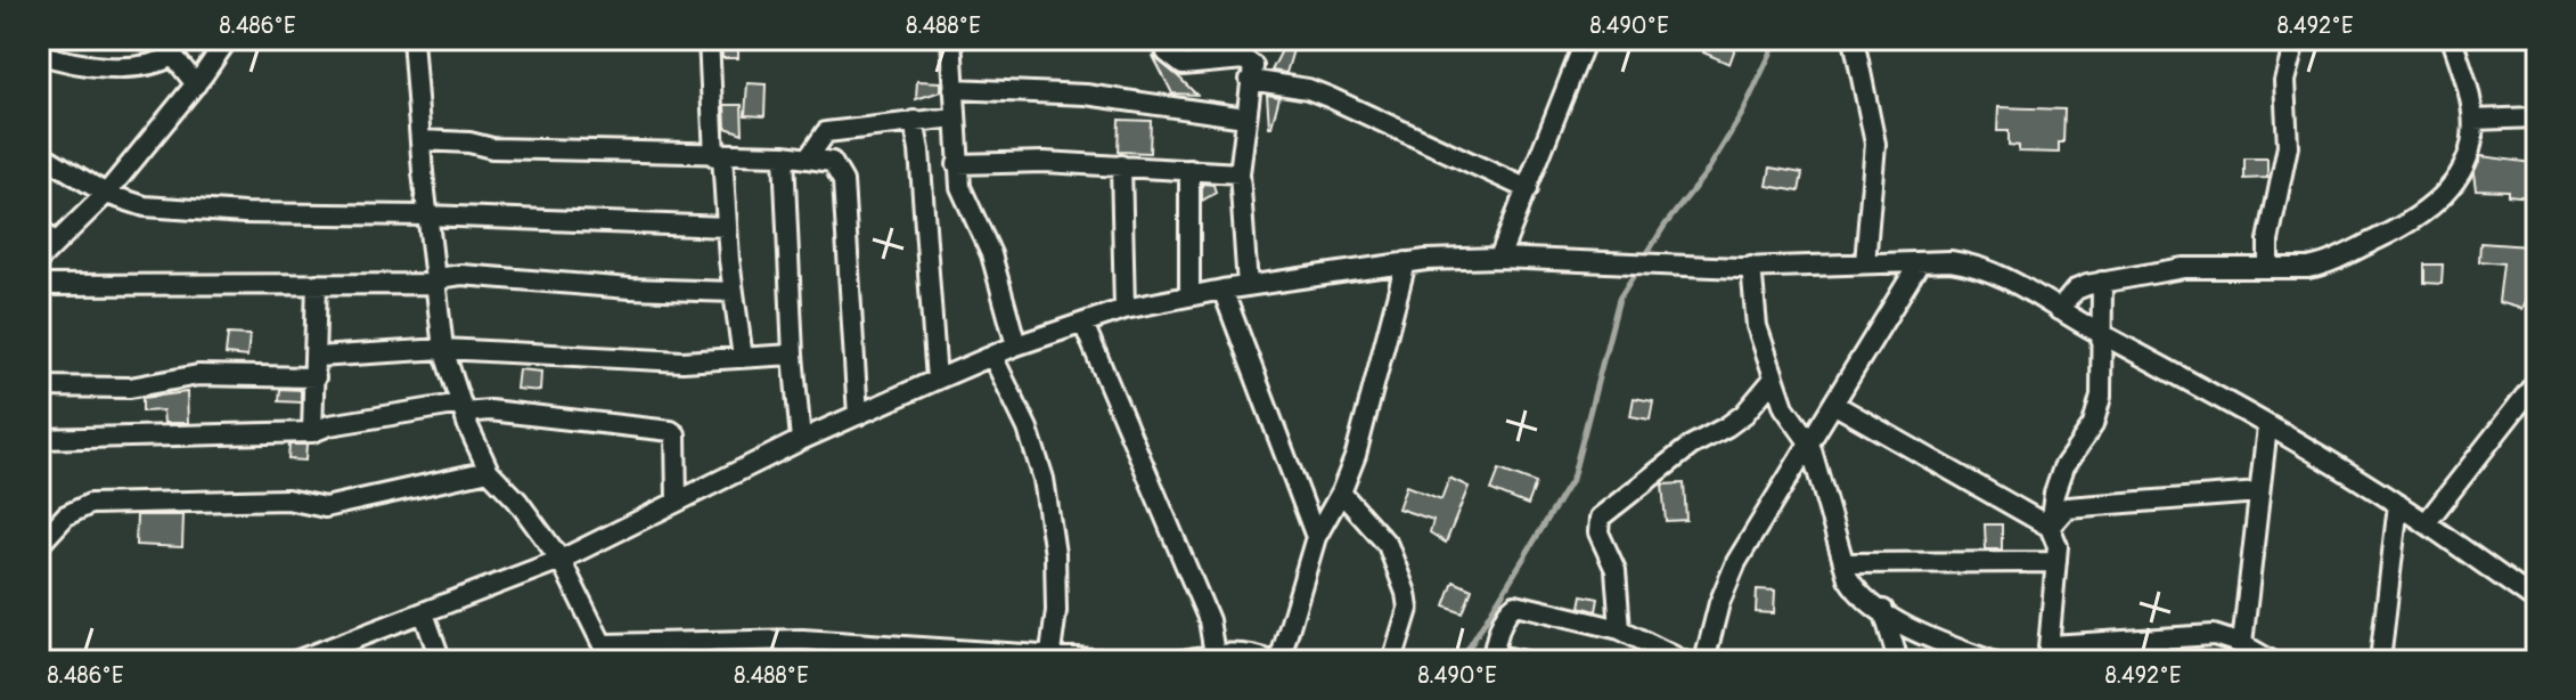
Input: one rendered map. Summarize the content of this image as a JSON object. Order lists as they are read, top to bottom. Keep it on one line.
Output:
{"coordinates":["8.486°E","8.488°E","8.490°E","8.492°E"]}
